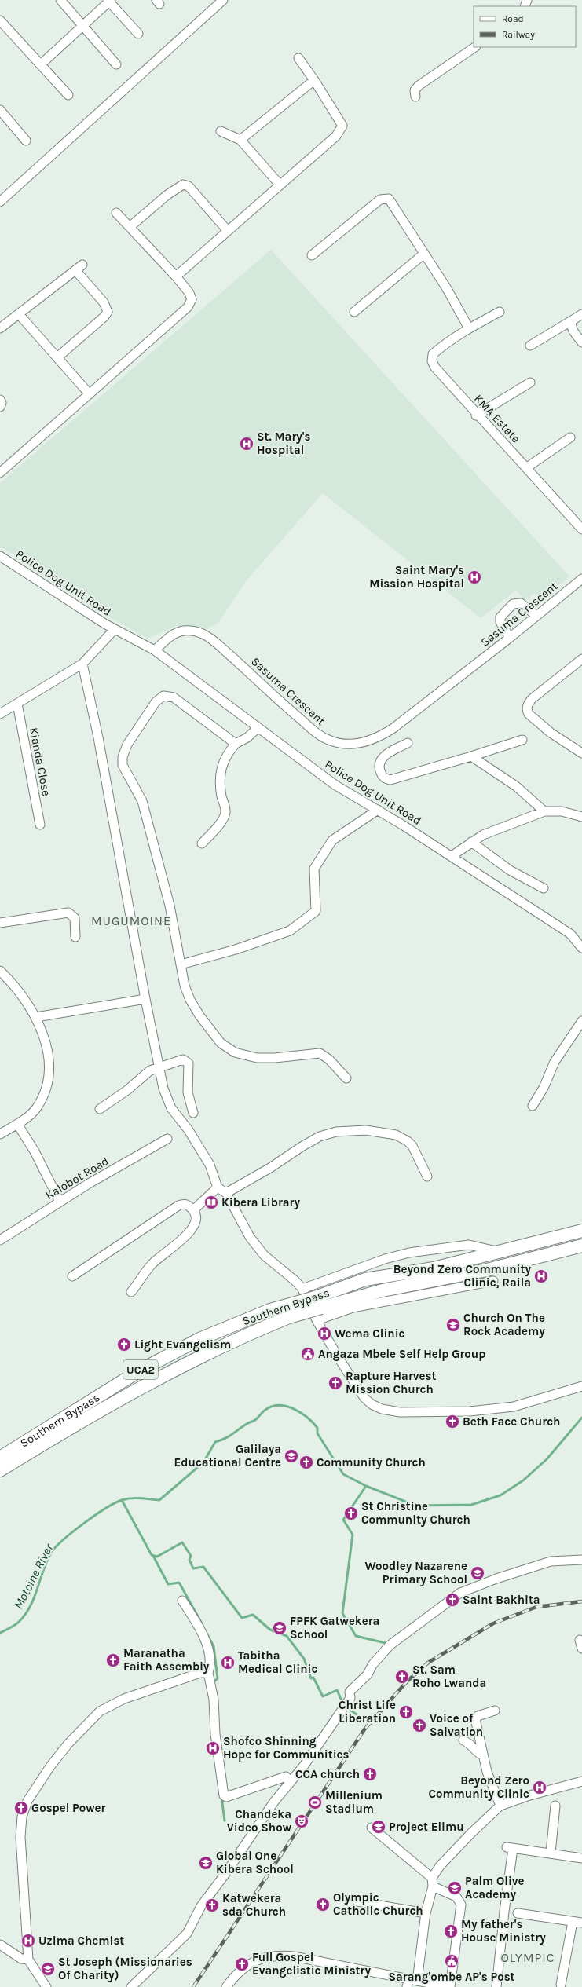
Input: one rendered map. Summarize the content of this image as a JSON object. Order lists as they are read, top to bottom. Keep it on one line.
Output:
{"streets":{"highway":["Southern Bypass","UCA2"],"street":["KMA Estate","Police Dog Unit Road","Sasuma Crescent","Kianda Close","Kalobot Road"]},"crossings":[["Police Dog Unit Road","Sasuma Crescent"]],"districts":["MUGUMOINE","OLYMPIC"],"water":["Motoine River"],"places":{"hospital":["St. Mary's Hospital","Saint Mary's Mission Hospital","Beyond Zero Community Clinic, Raila","Wema Clinic","Tabitha Medical Clinic","Shofco Shinning Hope for Communities","Beyond Zero Community Clinic","Uzima Chemist"],"library":["Kibera Library"],"school or university":["Church On The Rock Academy","Galilaya Educational Centre","Woodley Nazarene Primary School","FPFK Gatwekera School","Project Elimu","Global One Kibera School","Palm Olive Academy","St Joseph (Missionaries Of Charity)"],"church":["Light Evangelism","Rapture Harvest Mission Church","Beth Face Church","Community Church","St Christine Community Church","Saint Bakhita","Maranatha Faith Assembly","St. Sam Roho Lwanda","Christ Life Liberation","Voice of Salvation","CCA church","Gospel Power","Olympic Catholic Church","Katwekera sda Church","My father's House Ministry","Full Gospel Evangelistic Ministry"],"public building":["Angaza Mbele Self Help Group","Sarang'ombe AP's Post"],"sports":["Millenium Stadium"],"theatre":["Chandeka Video Show"]},"legend":["Road","Railway"]}
